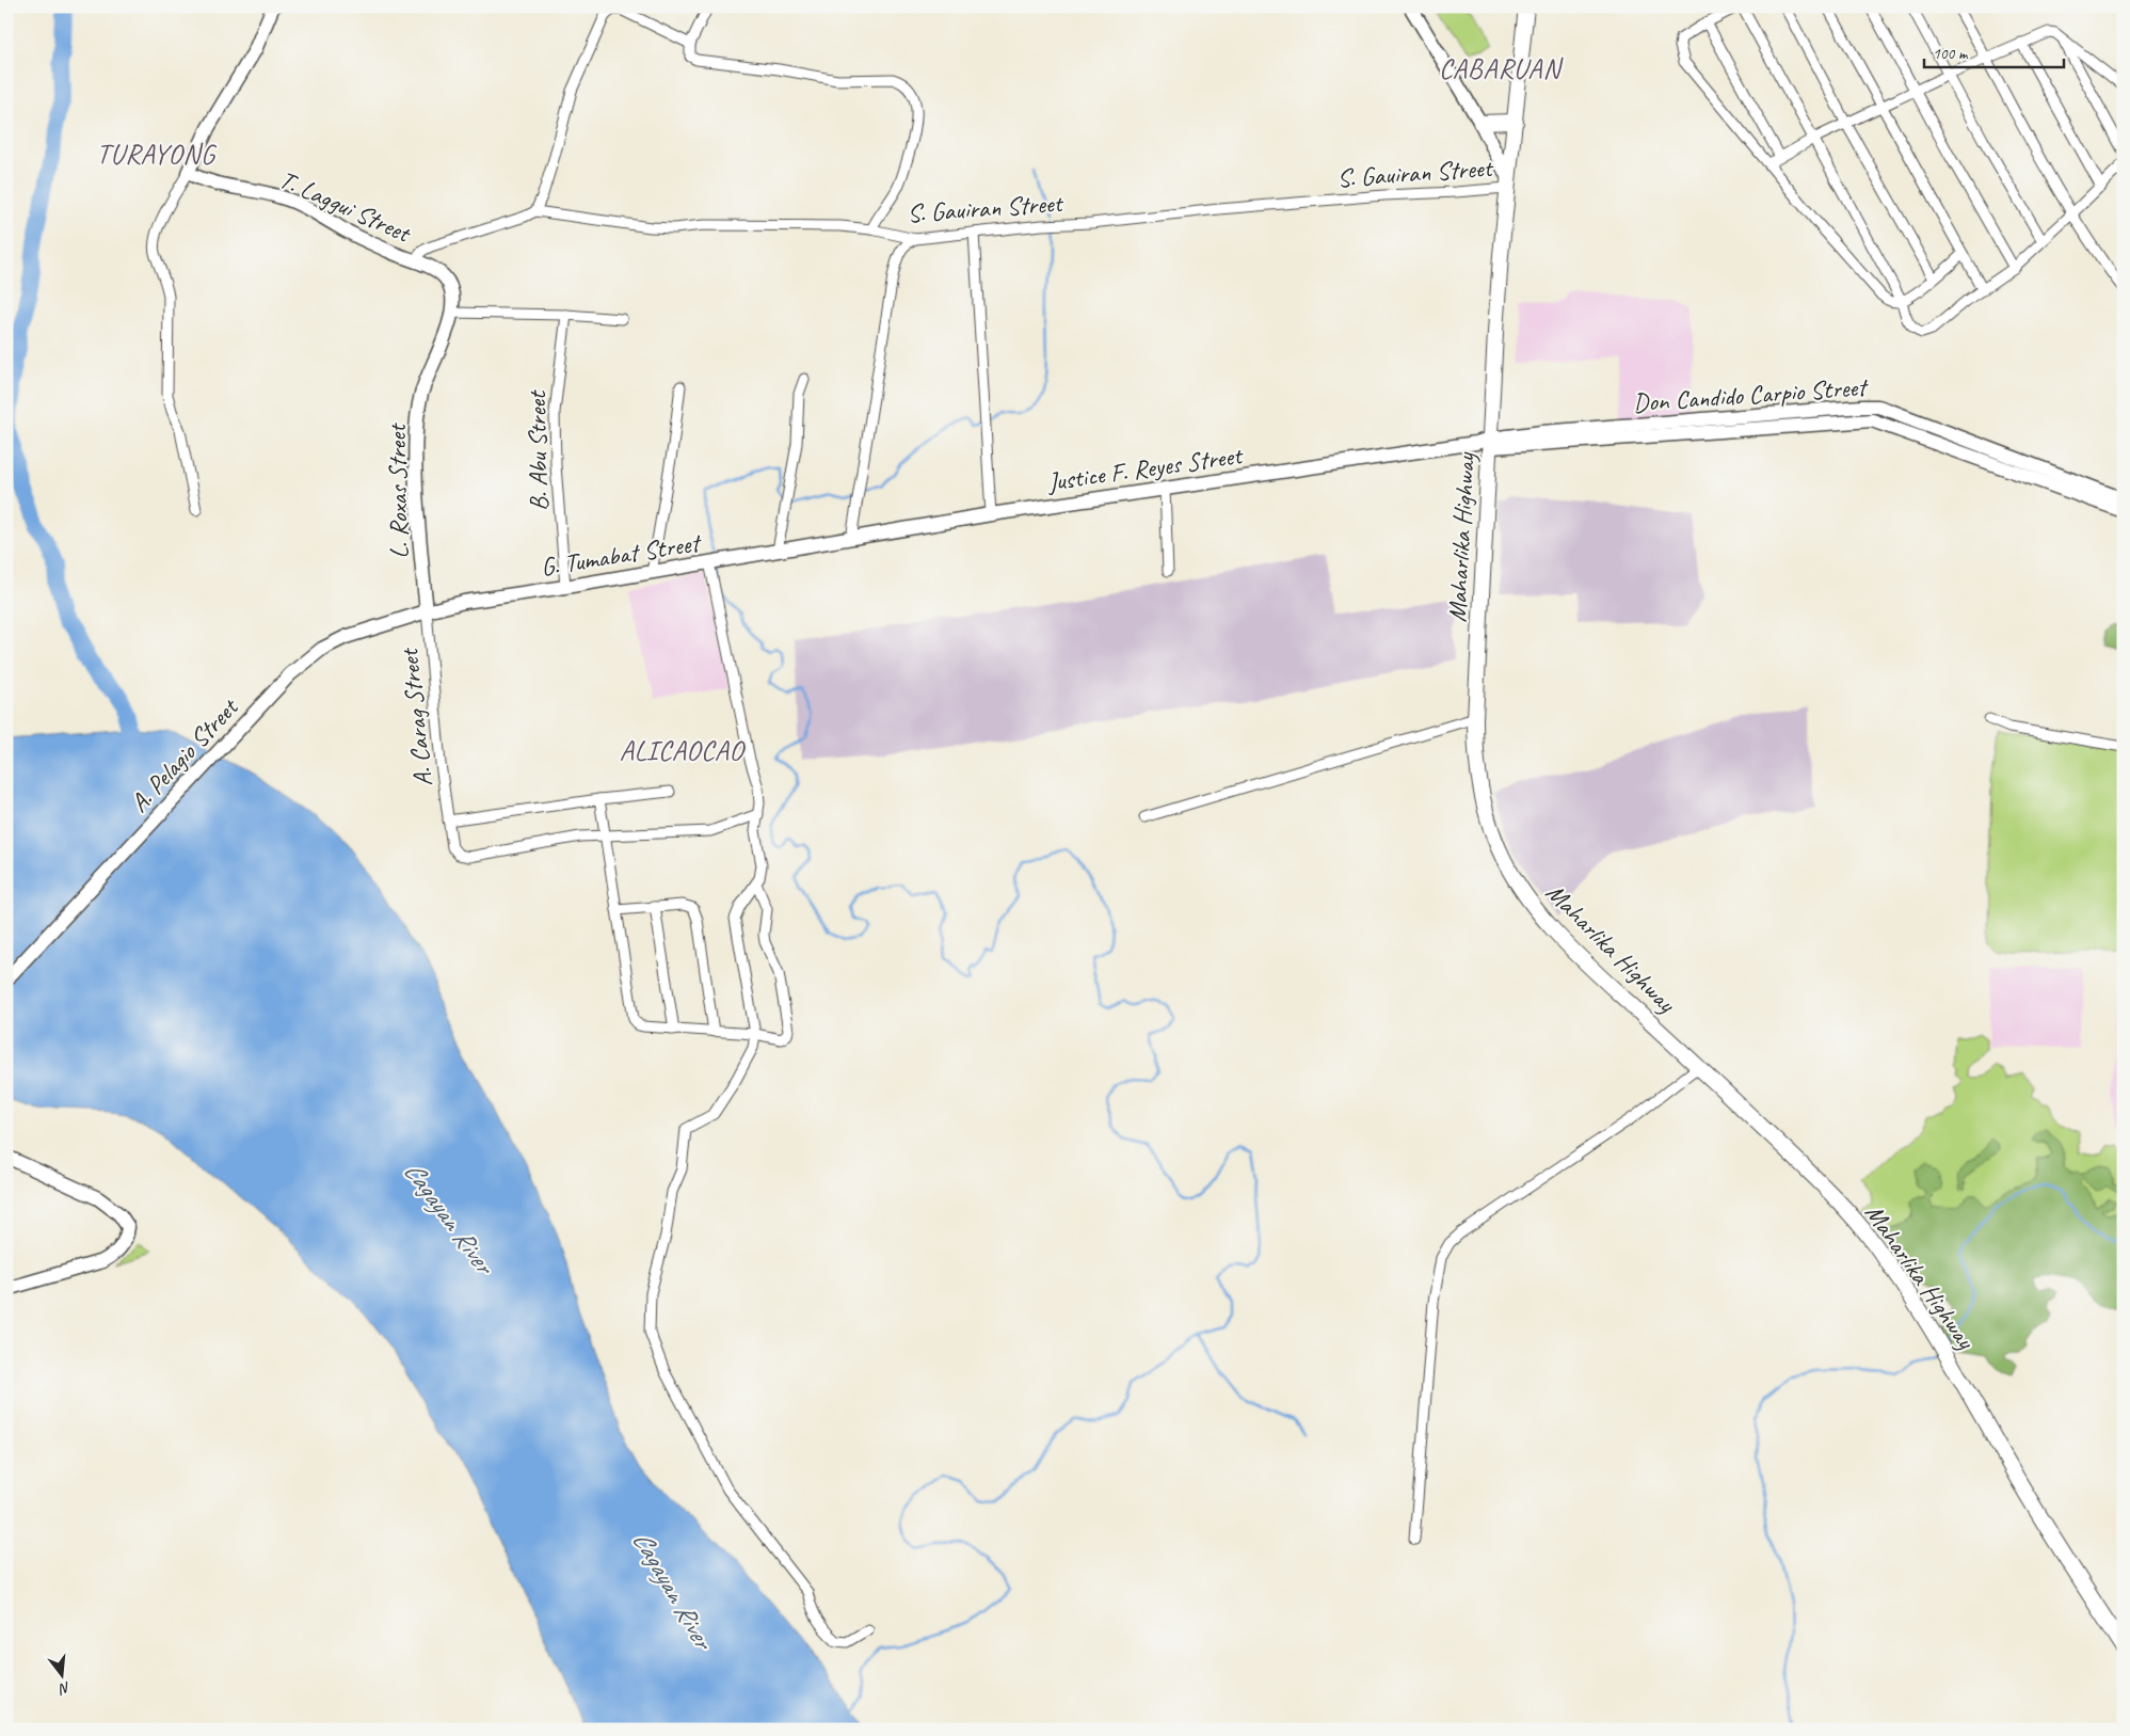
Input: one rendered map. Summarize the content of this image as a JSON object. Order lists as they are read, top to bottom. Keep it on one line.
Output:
{"streets":{"main road":["T. Laggui Street","Don Candido Carpio Street","Justice F. Reyes Street","L. Roxas Street","Maharlika Highway","G. Tumabat Street","A. Pelagio Street"],"street":["S. Gauiran Street","B. Abu Street","A. Carag Street"]},"crossings":[["S. Gauiran Street","T. Laggui Street"],["S. Gauiran Street","Maharlika Highway"],["T. Laggui Street","L. Roxas Street"],["Don Candido Carpio Street","Justice F. Reyes Street"],["Don Candido Carpio Street","Maharlika Highway"],["B. Abu Street","G. Tumabat Street"],["Justice F. Reyes Street","Maharlika Highway"],["Justice F. Reyes Street","G. Tumabat Street"],["L. Roxas Street","G. Tumabat Street"],["L. Roxas Street","A. Carag Street"],["L. Roxas Street","A. Pelagio Street"],["G. Tumabat Street","A. Carag Street"],["G. Tumabat Street","A. Pelagio Street"],["A. Carag Street","A. Pelagio Street"]],"districts":["CABARUAN","TURAYONG","ALICAOCAO"],"water":["Cagayan River"],"scale_bar":"100 m","north":"bottom"}
